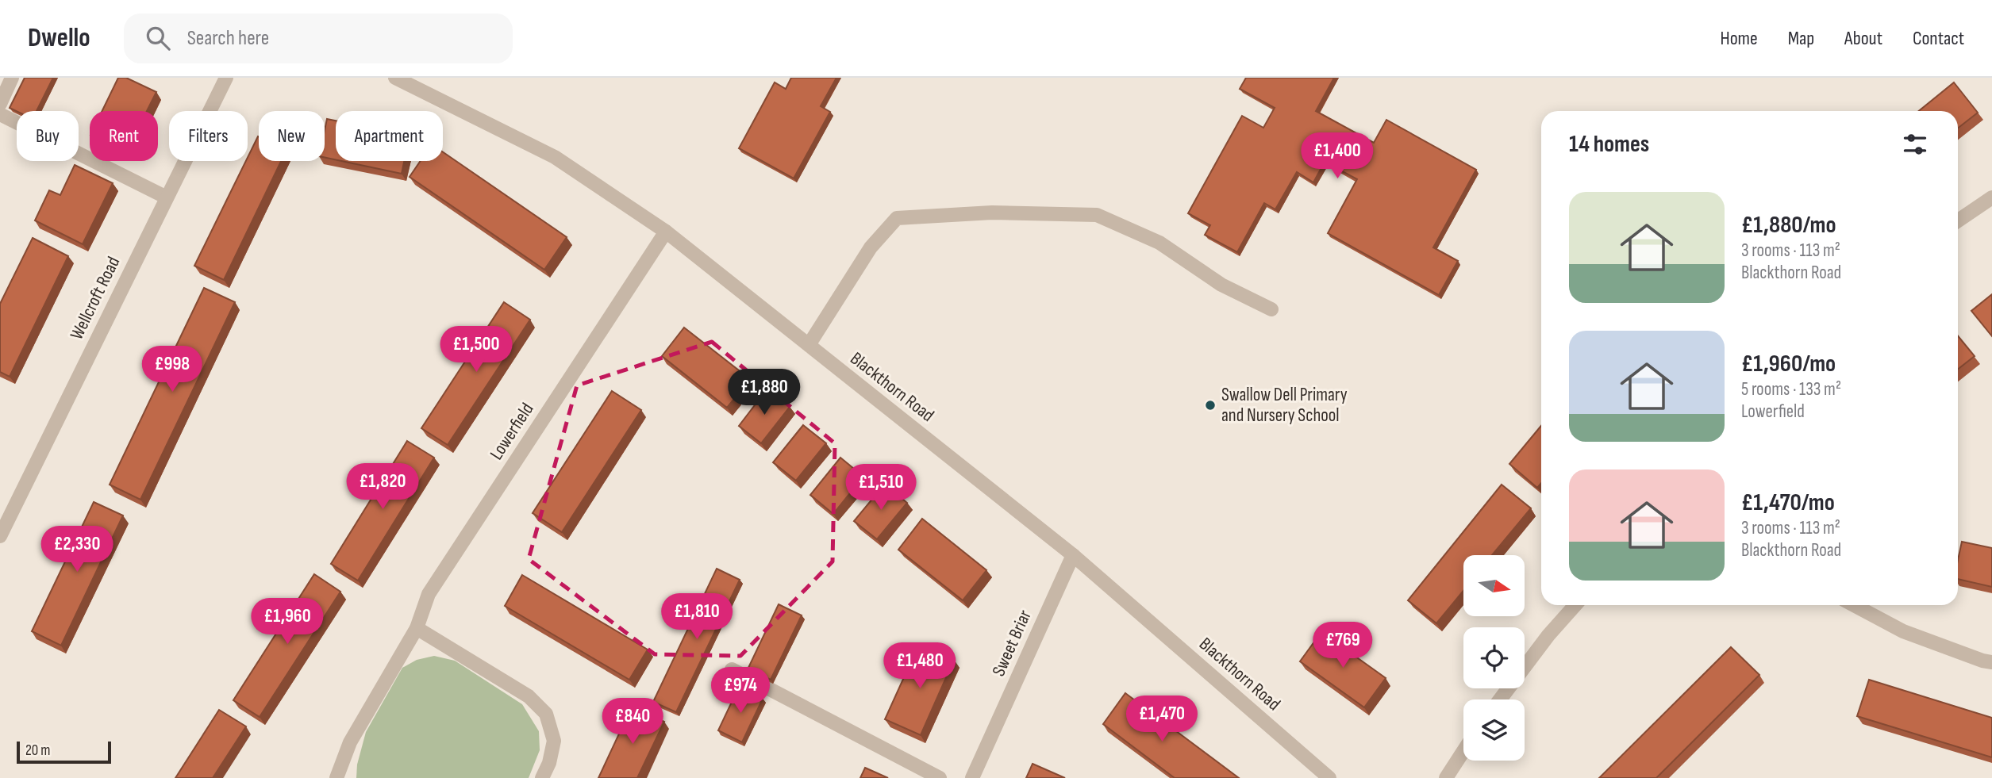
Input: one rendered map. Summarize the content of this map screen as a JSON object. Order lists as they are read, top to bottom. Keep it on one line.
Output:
{"streets":{"street":["Wellcroft Road","Blackthorn Road","Lowerfield","Sweet Briar"]},"crossings":[["Blackthorn Road","Lowerfield"],["Blackthorn Road","Sweet Briar"]],"places":["Swallow Dell Primary and Nursery School"],"scale_bar":"20 m","north":"right","page":{"header":"Dwello","search":"Search here","nav":["Home","Map","About","Contact"],"chip":["Buy","Rent","Filters","New","Apartment"],"heading":"14 homes","price":["£1,400","£1,500","£998","£1,880","£1,820","£1,510","£2,330","£1,810","£1,960","£769","£1,480","£974","£1,470","£840"],"list":[{"name":"£1,880/mo","note":"3 rooms · 113 m² · Blackthorn Road"},{"name":"£1,960/mo","note":"5 rooms · 133 m² · Lowerfield"},{"name":"£1,470/mo","note":"3 rooms · 113 m² · Blackthorn Road"}],"scale":"20 m"}}
